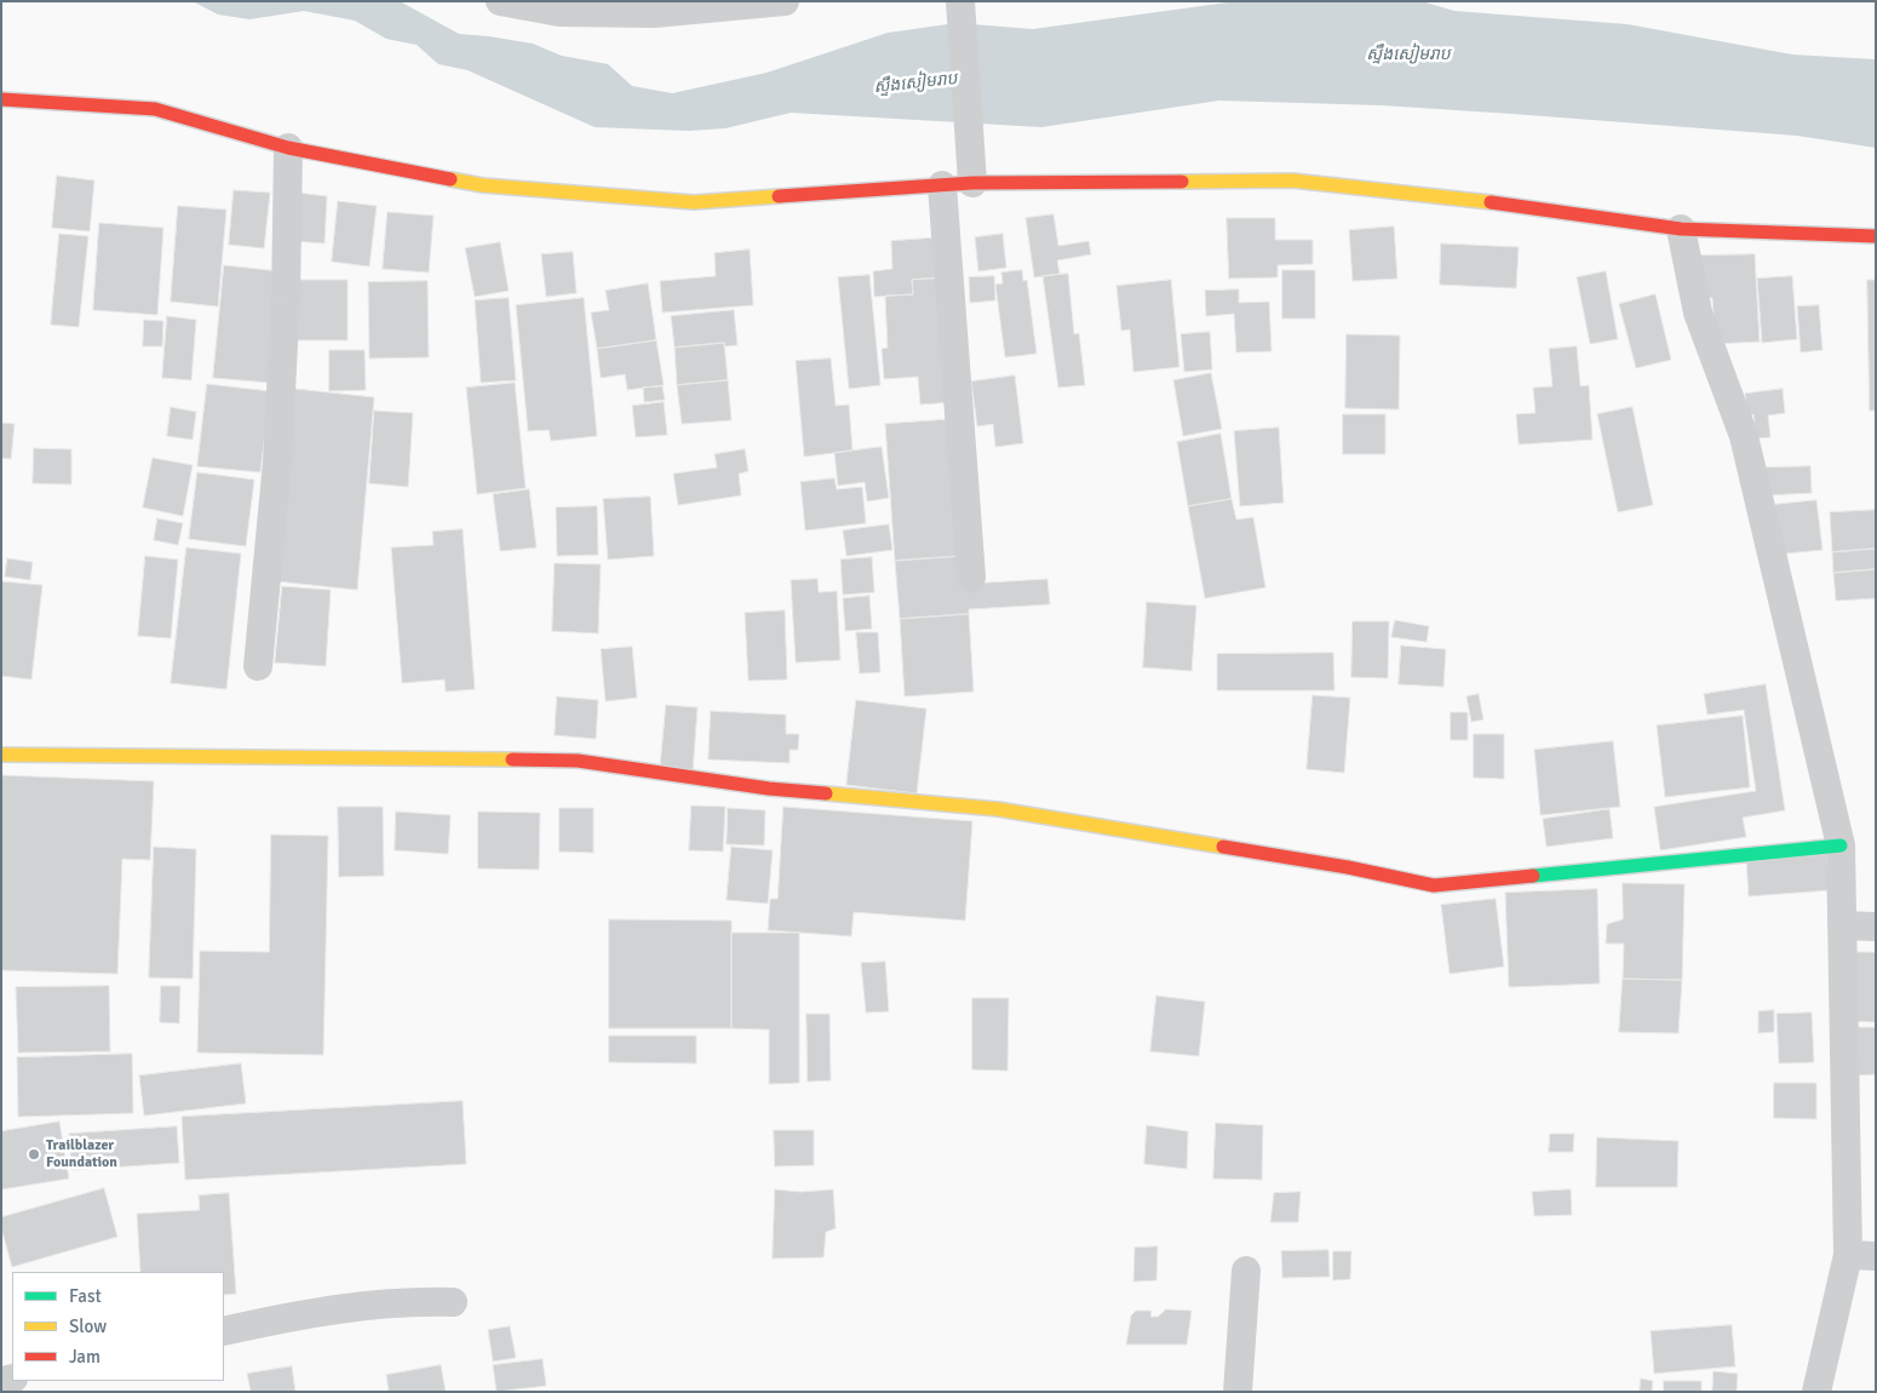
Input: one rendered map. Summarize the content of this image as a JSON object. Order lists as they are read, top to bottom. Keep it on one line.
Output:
{"water":["ស្ទឹងសៀមរាប"],"places":["Trailblazer Foundation"],"legend":["Fast","Slow","Jam"]}
